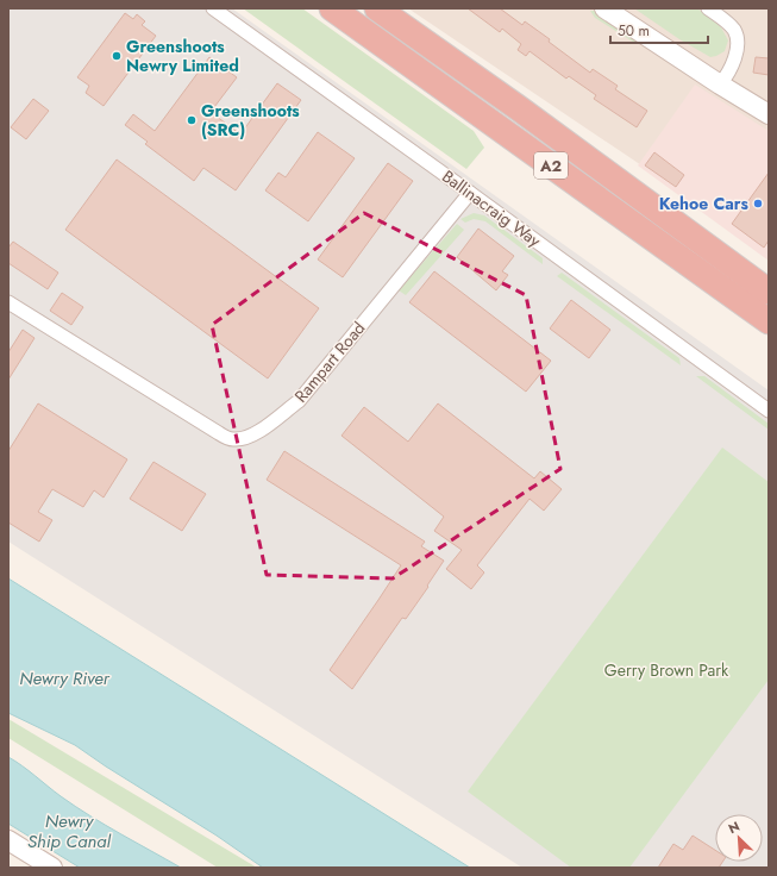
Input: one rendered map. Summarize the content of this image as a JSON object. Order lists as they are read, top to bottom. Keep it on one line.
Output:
{"streets":{"highway":["A2"],"street":["Ballinacraig Way","Rampart Road"]},"crossings":[["Ballinacraig Way","Rampart Road"]],"water":["Newry River","Newry Ship Canal"],"parks":["Gerry Brown Park"],"places":["Greenshoots Newry Limited","Greenshoots (SRC)","Kehoe Cars"],"scale_bar":"50 m","north":"top left"}
